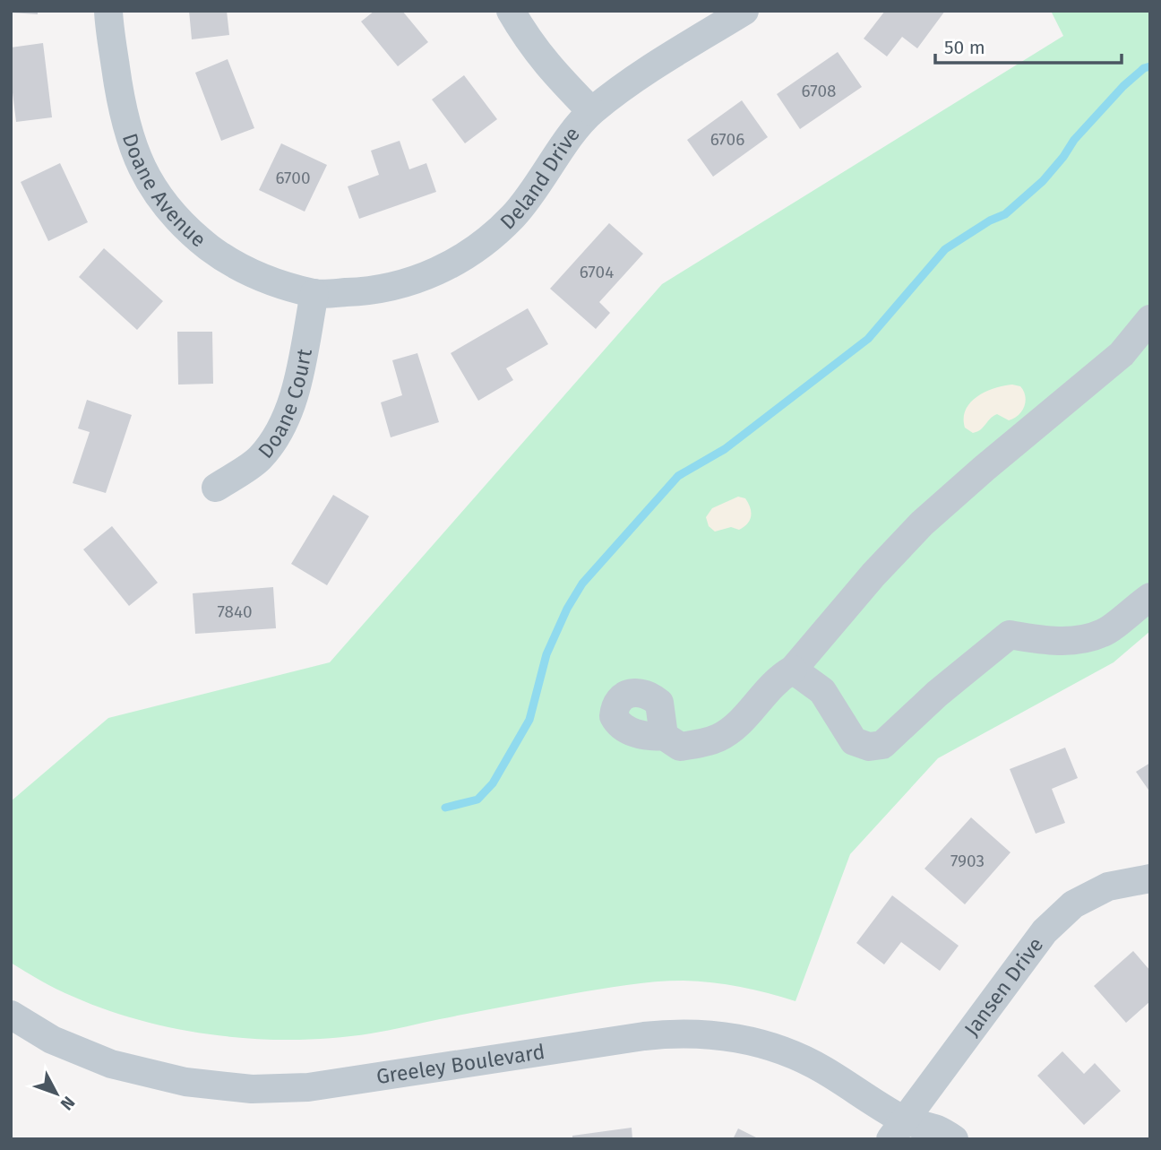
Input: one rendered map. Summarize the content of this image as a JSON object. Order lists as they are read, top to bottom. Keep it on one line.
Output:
{"streets":{"street":["Deland Drive","Doane Avenue","Doane Court","Jansen Drive","Greeley Boulevard"]},"crossings":[["Deland Drive","Doane Avenue"],["Deland Drive","Doane Court"],["Doane Avenue","Doane Court"],["Jansen Drive","Greeley Boulevard"]],"house_numbers":["6708","6706","6700","6704","7840","7903"],"scale_bar":"50 m","north":"bottom right"}
